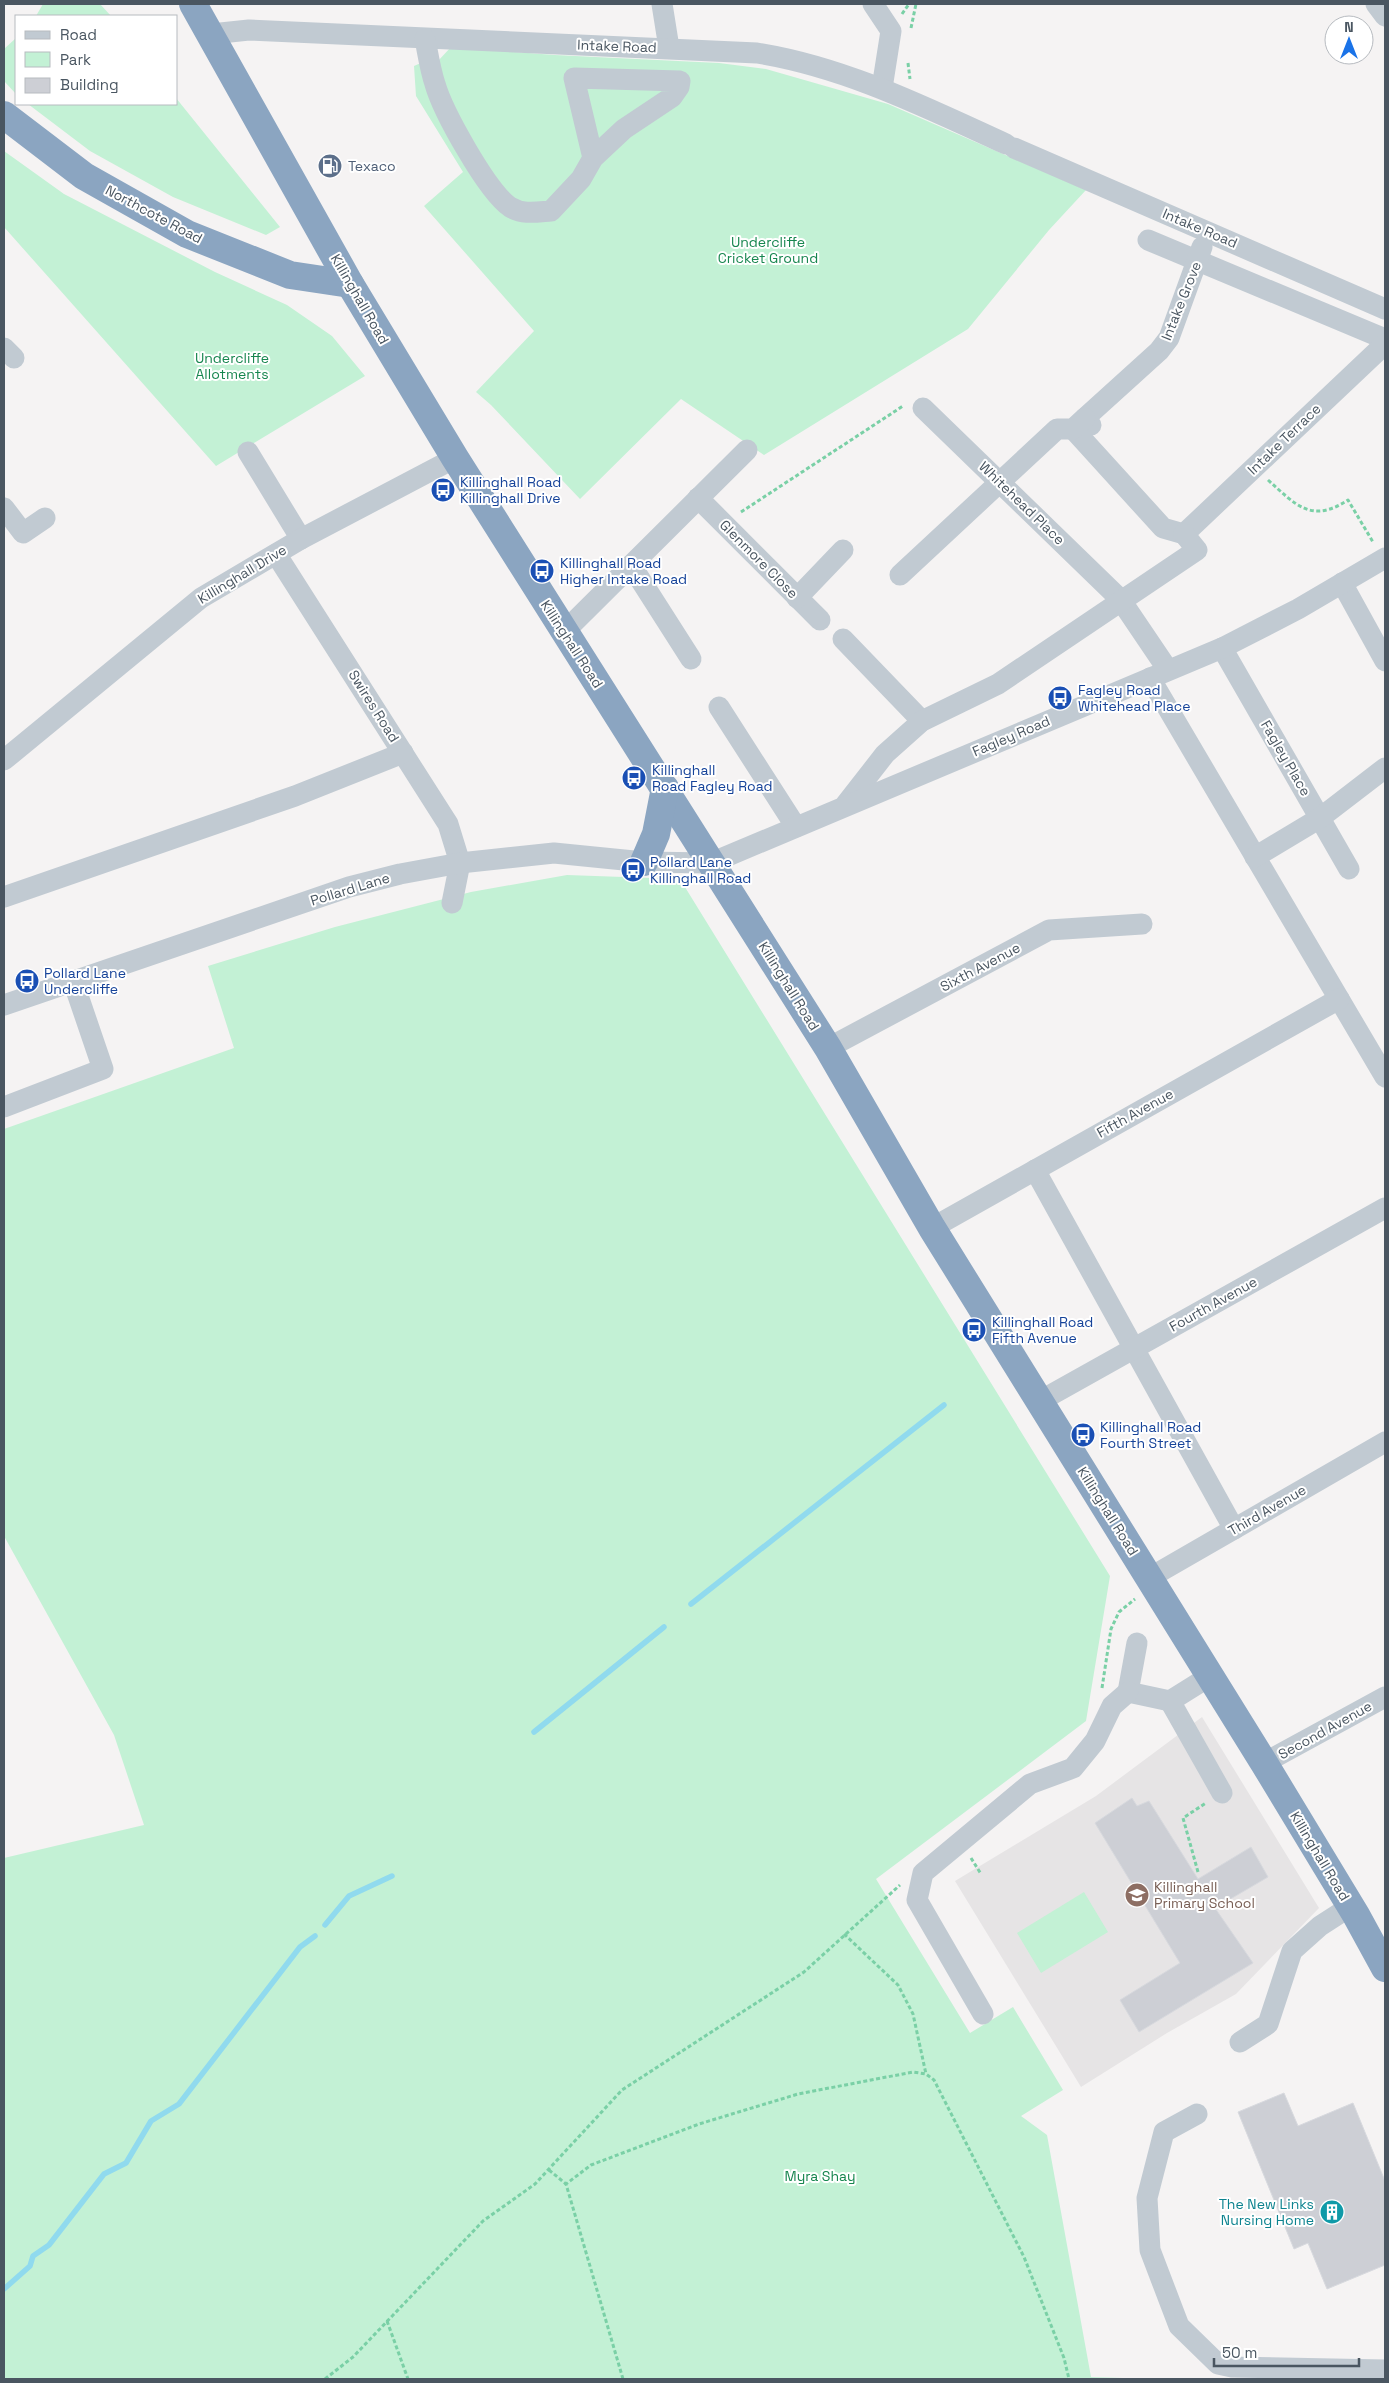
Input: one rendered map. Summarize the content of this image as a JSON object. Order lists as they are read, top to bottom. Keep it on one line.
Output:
{"streets":{"highway":["Northcote Road","Killinghall Road"],"street":["Intake Road","Intake Grove","Intake Terrace","Whitehead Place","Glenmore Close","Killinghall Drive","Swires Road","Fagley Road","Fagley Place","Pollard Lane","Sixth Avenue","Fifth Avenue","Fourth Avenue","Third Avenue","Second Avenue"]},"crossings":[["Intake Road","Killinghall Road"],["Intake Road","Intake Grove"],["Northcote Road","Killinghall Road"],["Killinghall Road","Killinghall Drive"],["Killinghall Road","Fagley Road"],["Killinghall Road","Pollard Lane"],["Killinghall Road","Sixth Avenue"],["Killinghall Road","Fifth Avenue"],["Killinghall Road","Fourth Avenue"],["Killinghall Road","Third Avenue"],["Killinghall Road","Second Avenue"],["Whitehead Place","Fagley Road"],["Whitehead Place","Fifth Avenue"],["Killinghall Drive","Swires Road"],["Swires Road","Pollard Lane"],["Fagley Road","Fagley Place"],["Fagley Road","Pollard Lane"]],"parks":["Undercliffe Cricket Ground","Undercliffe Allotments","Myra Shay"],"places":{"fuel station":["Texaco"],"bus stop":["Killinghall Road Killinghall Drive","Killinghall Road Higher Intake Road","Fagley Road Whitehead Place","Killinghall Road Fagley Road","Pollard Lane Killinghall Road","Pollard Lane Undercliffe","Killinghall Road Fifth Avenue","Killinghall Road Fourth Street"],"school or university":["Killinghall Primary School"],"building":["The New Links Nursing Home"]},"legend":["Road","Park","Building"],"scale_bar":"50 m","north":"top"}
